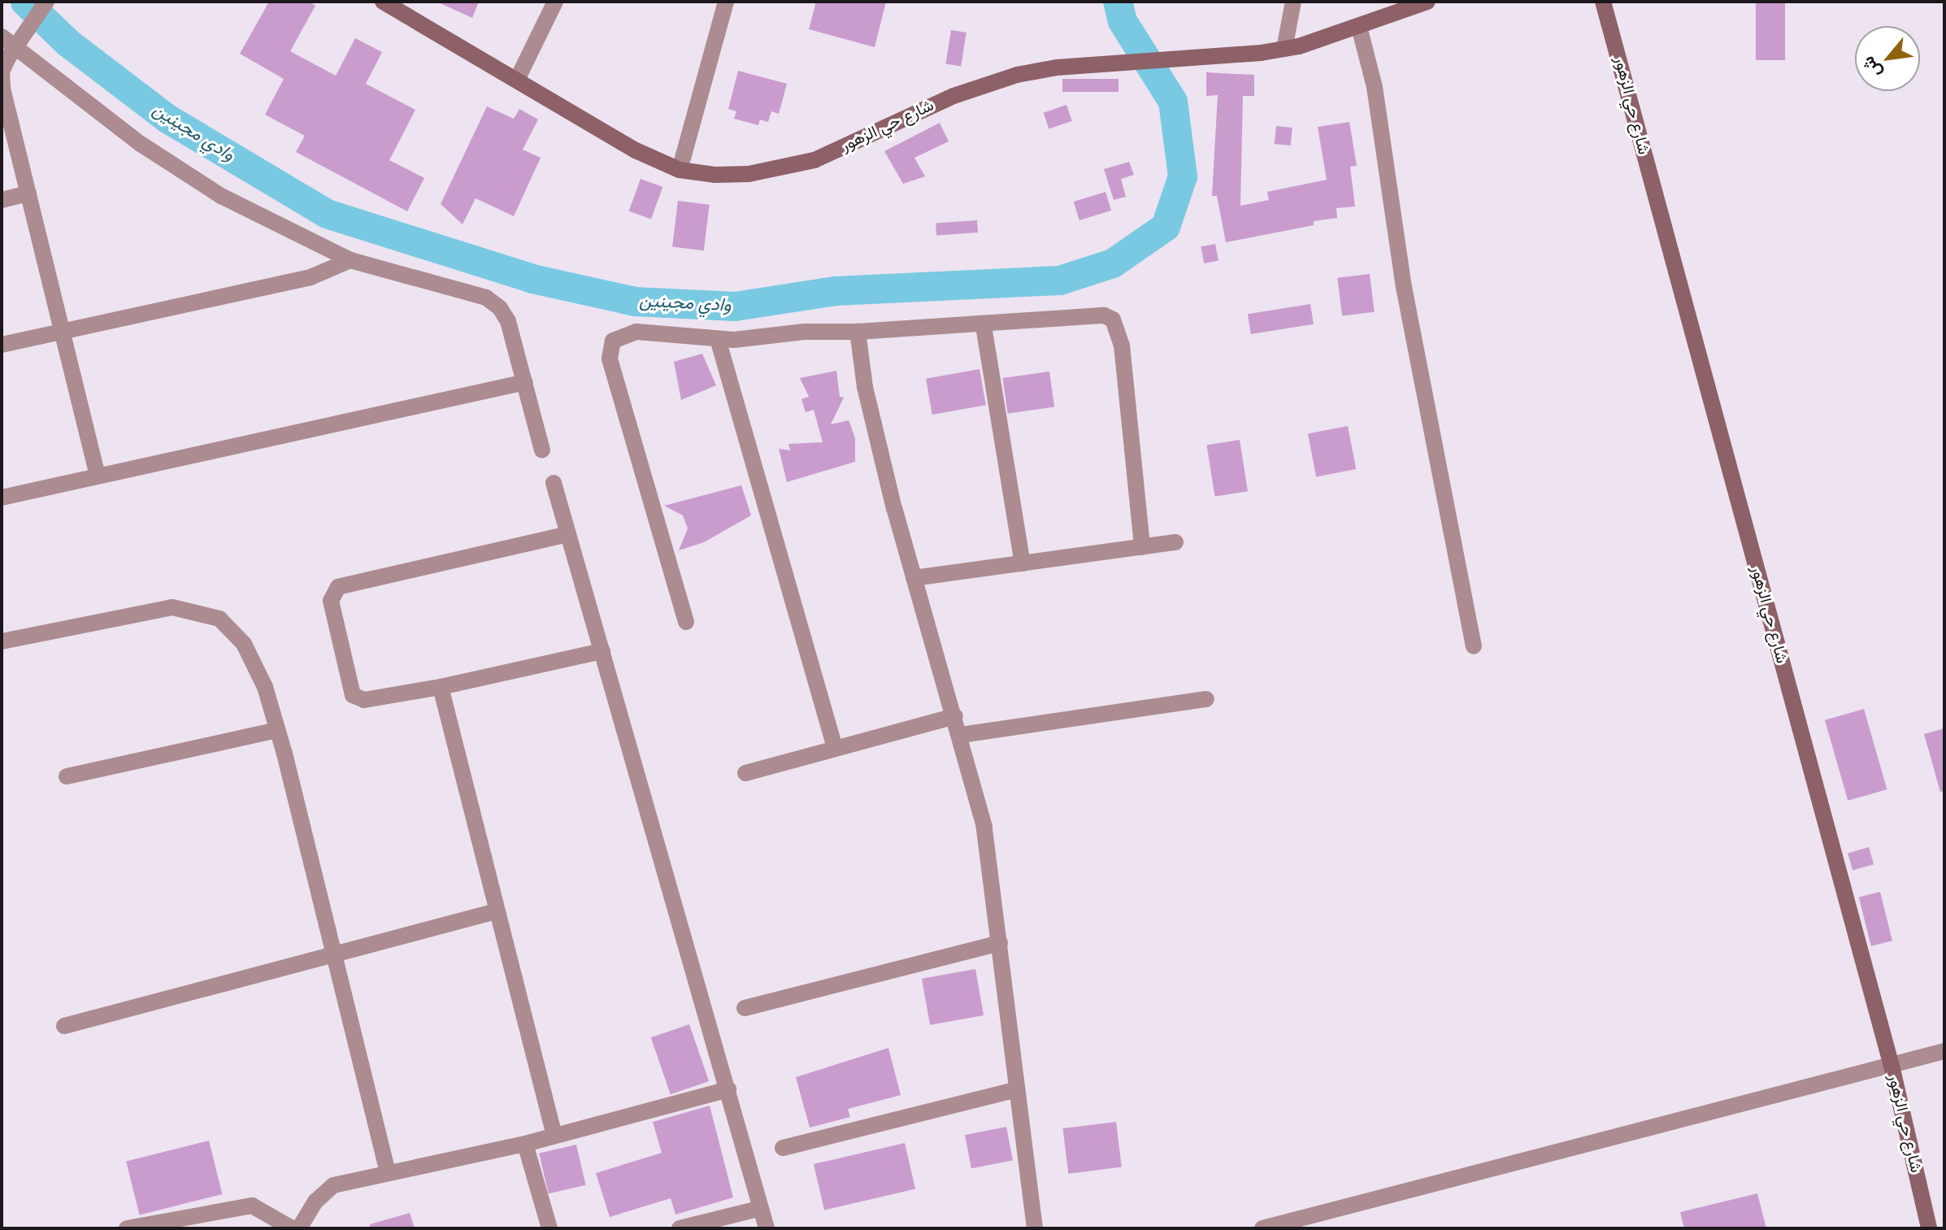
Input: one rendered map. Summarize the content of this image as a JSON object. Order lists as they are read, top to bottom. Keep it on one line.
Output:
{"streets":{"street":["شارع حي الزهور"]},"water":["وادي مجينين"],"north":"bottom left"}
